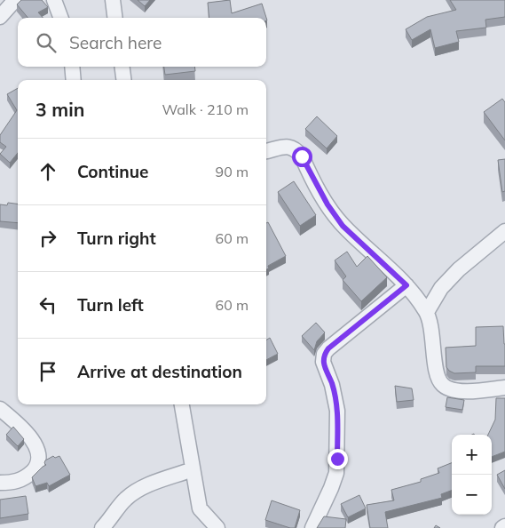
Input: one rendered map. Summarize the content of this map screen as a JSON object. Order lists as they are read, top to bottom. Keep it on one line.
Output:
{"page":{"search":"Search here","heading":["3 min","Walk · 210 m"],"list":[["Continue","90 m"],["Turn right","60 m"],["Turn left","60 m"],"Arrive at destination"],"map_buttons":["+","−"]}}
